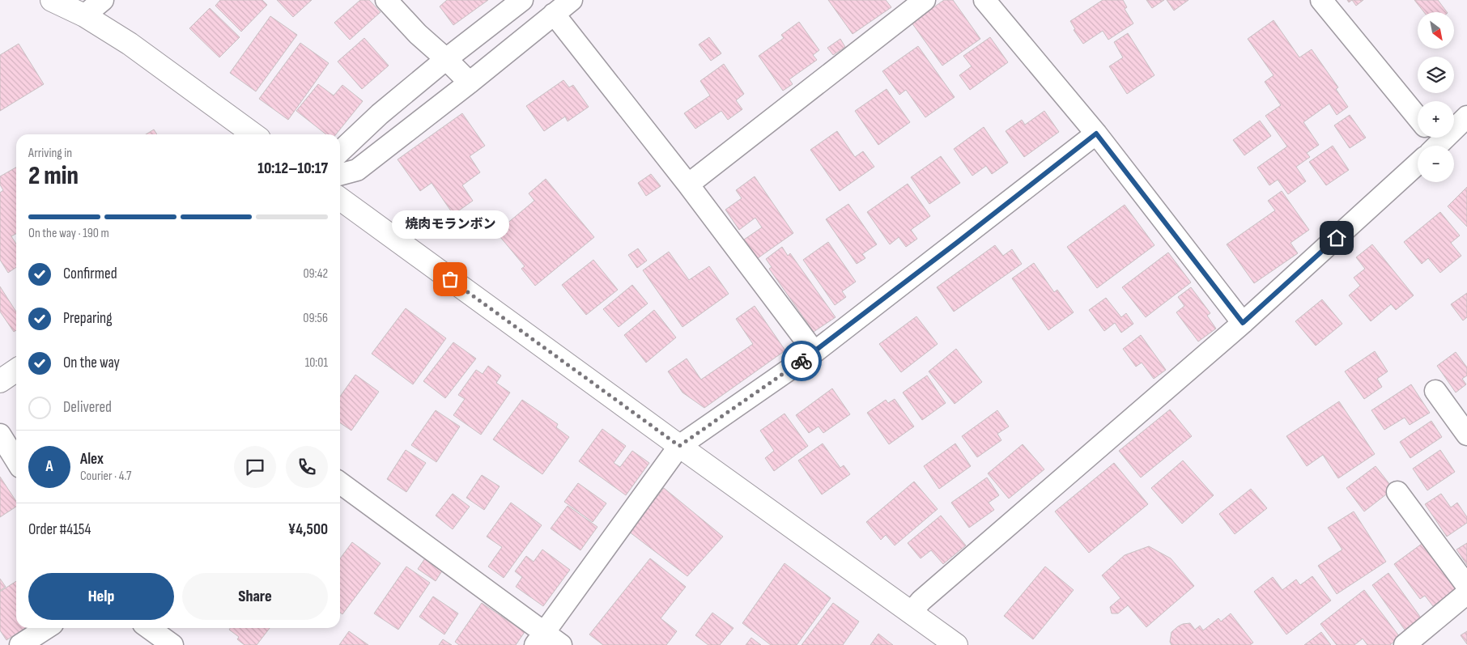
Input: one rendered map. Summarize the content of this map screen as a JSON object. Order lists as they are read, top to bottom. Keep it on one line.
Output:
{"places":["焼肉モランボン"],"north":"bottom right","page":{"map_buttons":["+","−"],"heading":["2 min","Arriving in","10:12–10:17"],"panel":["Alex","Courier · 4.7","Order #4154","¥4,500"],"bar":"On the way · 190 m","bubble":"焼肉モランボン","list":[["Confirmed","09:42"],["Preparing","09:56"],["On the way","10:01"],"Delivered"],"round":"A","buttons":["Help","Share"]}}
